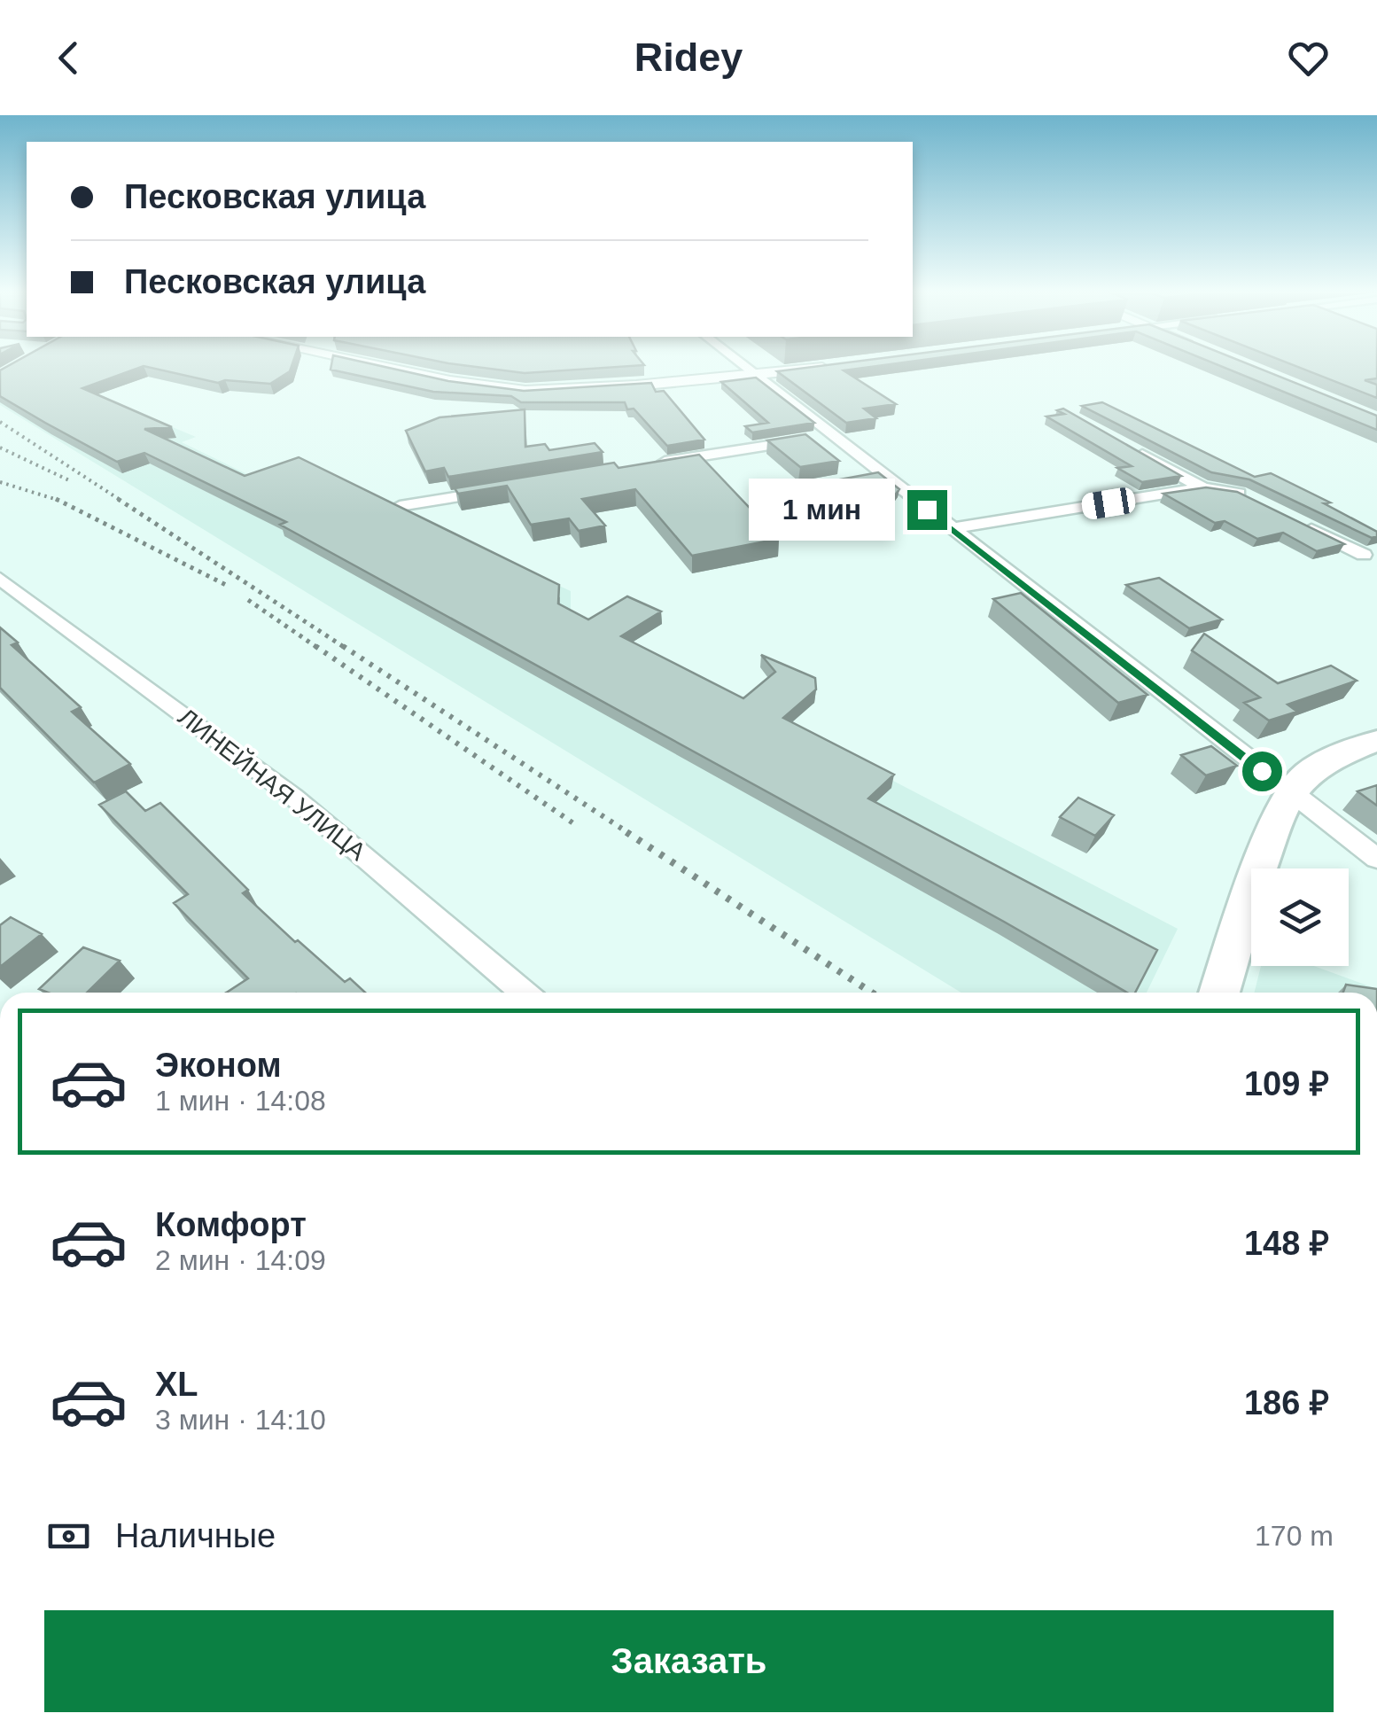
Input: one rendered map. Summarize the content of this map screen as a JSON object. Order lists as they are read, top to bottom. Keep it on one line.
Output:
{"streets":{"street":["ЛИНЕЙНАЯ УЛИЦА"]},"page":{"header":"Ridey","banner":["Песковская улица","Песковская улица"],"bubble":"1 мин","list":[{"name":"Эконом","note":"1 мин · 14:08","value":"109 ₽"},{"name":"Комфорт","note":"2 мин · 14:09","value":"148 ₽"},{"name":"XL","note":"3 мин · 14:10","value":"186 ₽"}],"pay":["Наличные","170 m"],"buttons":"Заказать"}}
